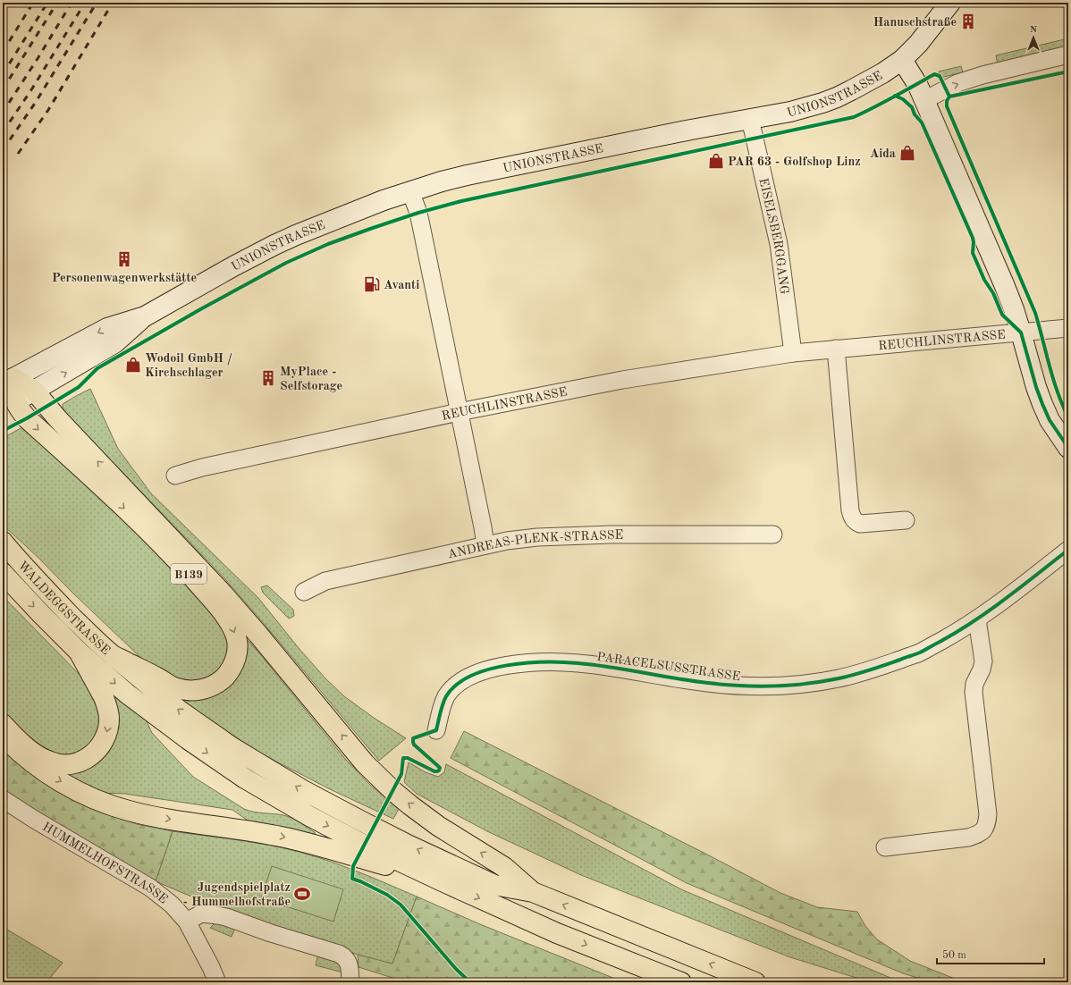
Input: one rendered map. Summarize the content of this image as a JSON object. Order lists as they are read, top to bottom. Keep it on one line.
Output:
{"streets":{"main road":["UNIONSTRASSE","B139","WALDEGGSTRASSE"],"street":["EISELSBERGGANG","REUCHLINSTRASSE","ANDREAS-PLENK-STRASSE","PARACELSUSSTRASSE","HUMMELHOFSTRASSE"]},"crossings":[["UNIONSTRASSE","EISELSBERGGANG"],["UNIONSTRASSE","B139"],["EISELSBERGGANG","REUCHLINSTRASSE"],["B139","WALDEGGSTRASSE"]],"places":{"building":["Hanuschstraße","Personenwagenwerkstätte","MyPlace - Selfstorage"],"shop":["Aida","PAR 63 - Golfshop Linz","Wodoil GmbH / Kirchschlager"],"fuel station":["Avanti"],"sports":["Jugendspielplatz - Hummelhofstraße"]},"scale_bar":"50 m","north":"top"}
